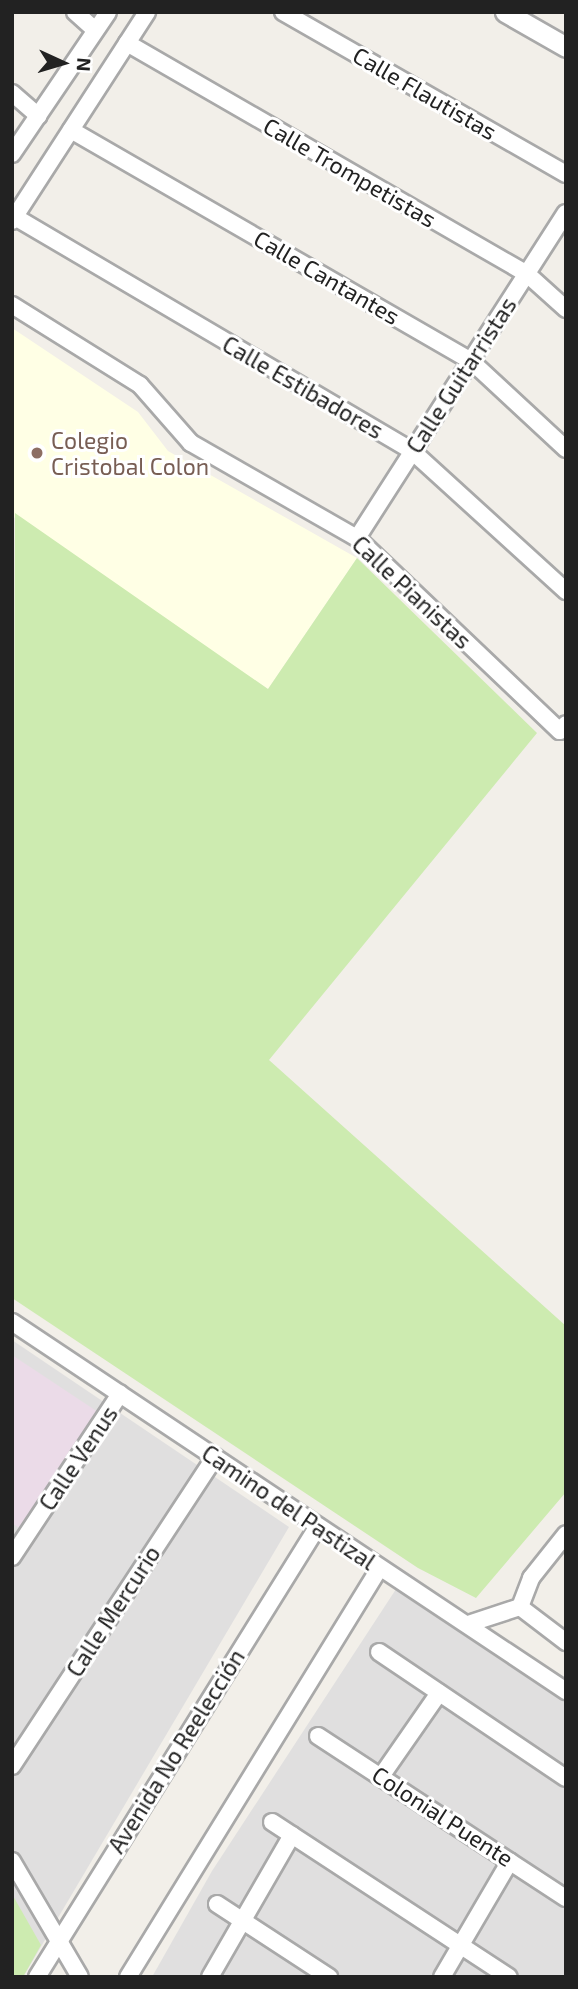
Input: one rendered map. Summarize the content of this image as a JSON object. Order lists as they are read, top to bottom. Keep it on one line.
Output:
{"streets":{"street":["Calle Flautistas","Calle Trompetistas","Calle Cantantes","Calle Guitarristas","Calle Estibadores","Calle Pianistas","Calle Venus","Camino del Pastizal","Calle Mercurio","Avenida No Reelección","Colonial Puente"]},"crossings":[["Calle Trompetistas","Calle Guitarristas"],["Calle Cantantes","Calle Guitarristas"],["Calle Guitarristas","Calle Estibadores"],["Calle Guitarristas","Calle Pianistas"],["Calle Venus","Camino del Pastizal"],["Camino del Pastizal","Calle Mercurio"],["Camino del Pastizal","Avenida No Reelección"]],"places":["Colegio Cristobal Colon"],"north":"right"}
